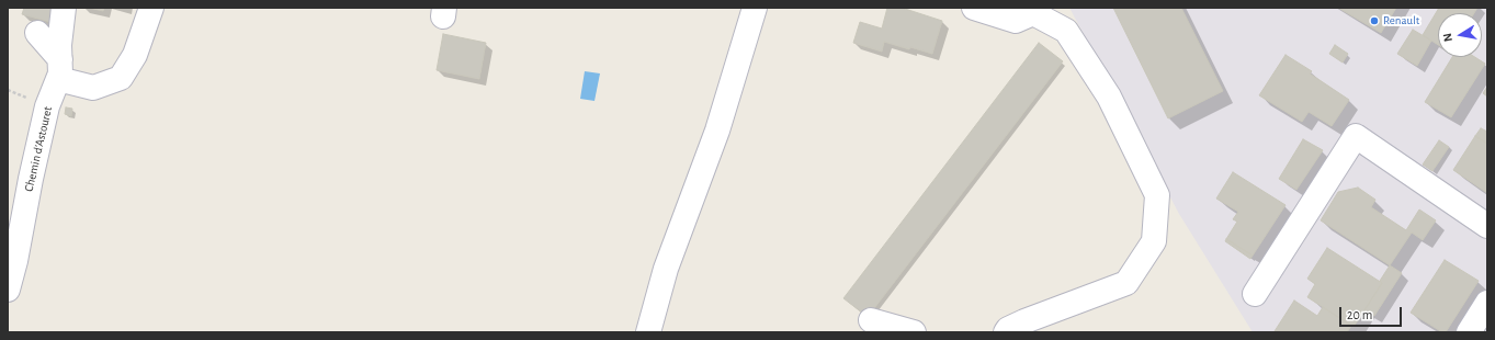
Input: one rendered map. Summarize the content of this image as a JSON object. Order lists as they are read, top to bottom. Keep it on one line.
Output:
{"streets":{"street":["Chemin d'Astouret"]},"places":["Renault"],"scale_bar":"20 m","north":"left"}
